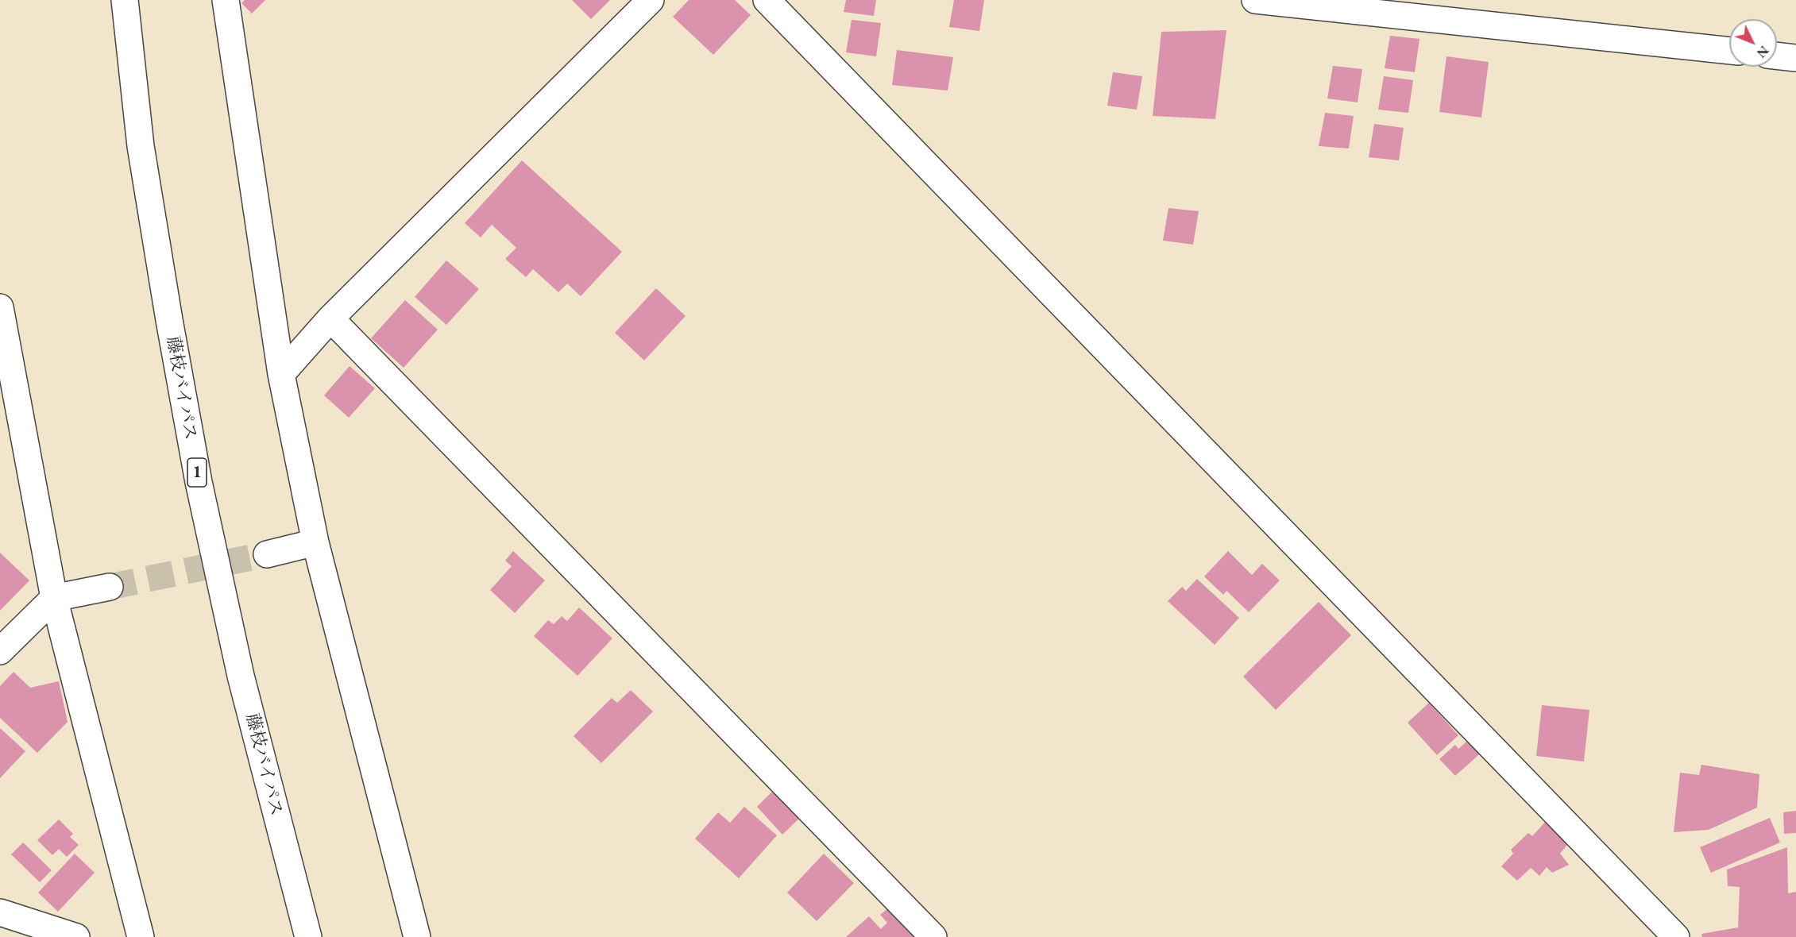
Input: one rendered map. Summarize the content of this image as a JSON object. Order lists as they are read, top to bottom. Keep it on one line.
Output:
{"streets":{"main road":["藤枝バイパス","1"]},"north":"bottom right"}
